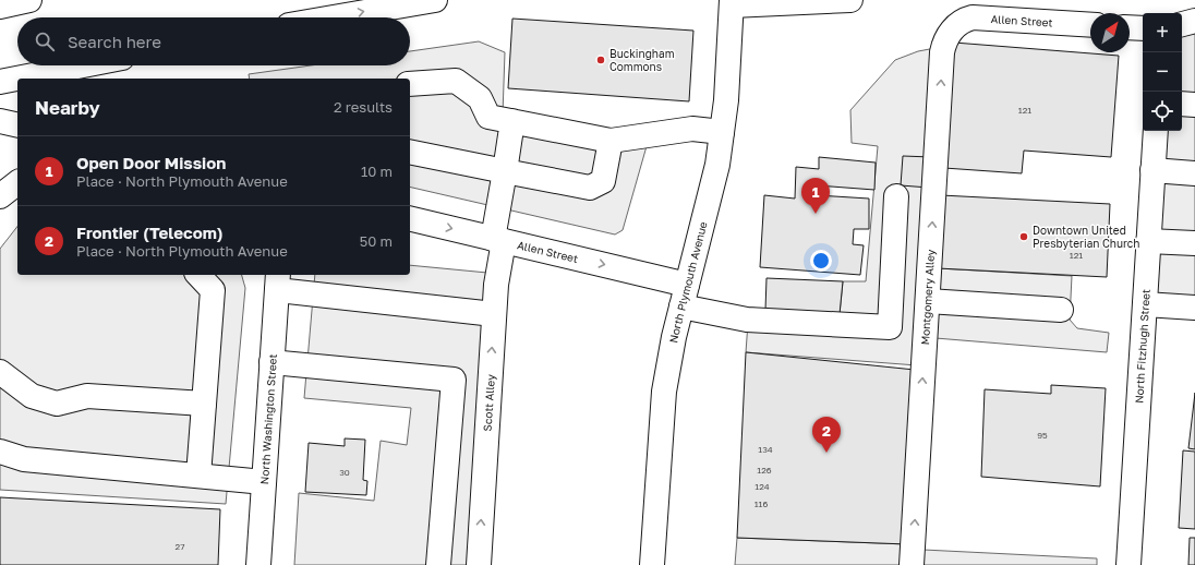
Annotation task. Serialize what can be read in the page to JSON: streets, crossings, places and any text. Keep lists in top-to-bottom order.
{
  "streets": {
    "main road": [
      "Allen Street",
      "North Plymouth Avenue",
      "Montgomery Alley",
      "North Fitzhugh Street",
      "Scott Alley",
      "North Washington Street"
    ]
  },
  "crossings": [
    ["Allen Street", "North Plymouth Avenue"],
    ["Allen Street", "Montgomery Alley"],
    ["Allen Street", "Scott Alley"]
  ],
  "one_way": ["Montgomery Alley", "Scott Alley"],
  "places": ["Buckingham Commons", "Downtown United Presbyterian Church"],
  "house_numbers": [
    "121",
    "121",
    "95",
    "134",
    "126",
    "30",
    "124",
    "116",
    "27"
  ],
  "north": "top right",
  "page": {
    "map_buttons": ["+", "−"],
    "search": "Search here",
    "heading": ["Nearby", "2 results"],
    "list": [
      {
        "mark": "1",
        "name": "Open Door Mission",
        "note": "Place · North Plymouth Avenue",
        "value": "10 m"
      },
      {
        "mark": "2",
        "name": "Frontier (Telecom)",
        "note": "Place · North Plymouth Avenue",
        "value": "50 m"
      }
    ],
    "pins": ["1", "2"]
  }
}
